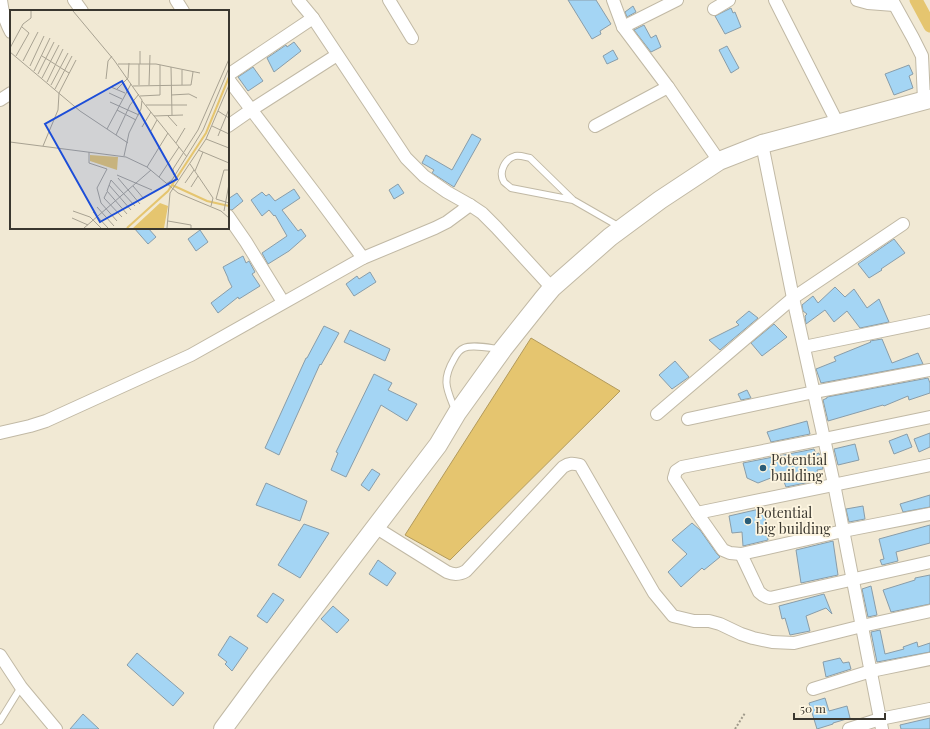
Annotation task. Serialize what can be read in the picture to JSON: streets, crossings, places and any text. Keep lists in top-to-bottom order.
{
  "places": ["Potential building", "Potential big building"],
  "scale_bar": "50 m"
}
